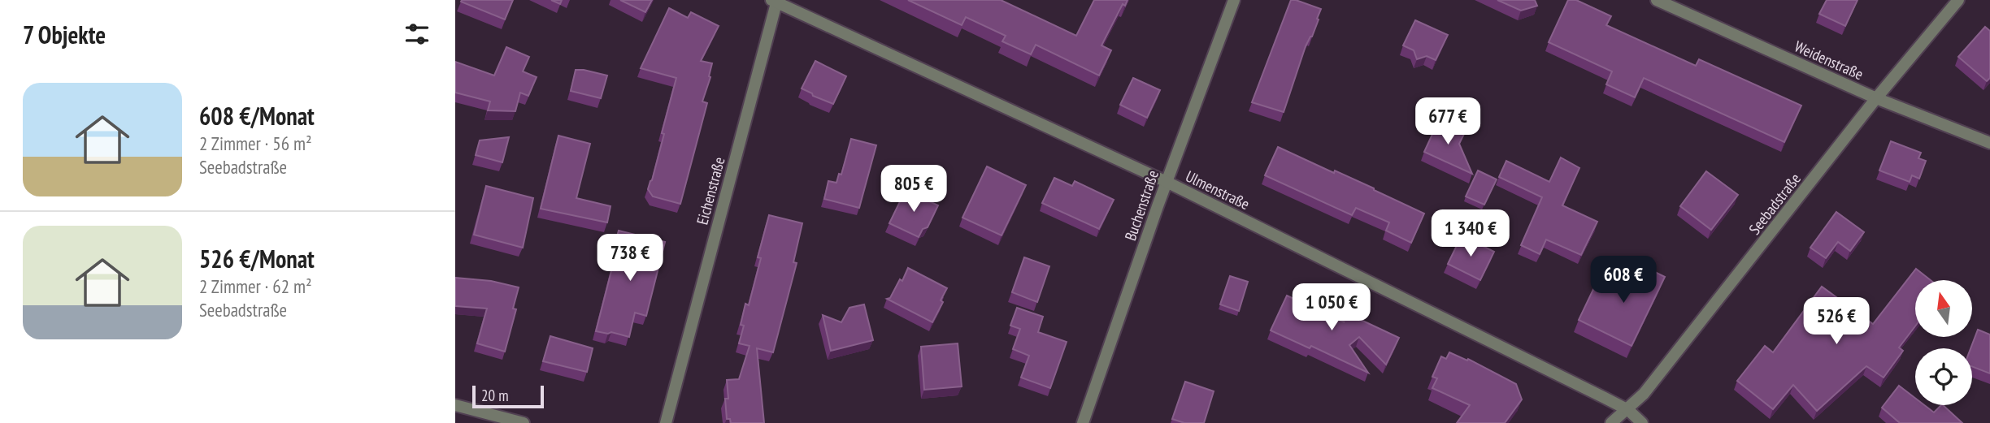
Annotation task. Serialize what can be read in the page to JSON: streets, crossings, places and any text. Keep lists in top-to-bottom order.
{
  "streets": {
    "street": [
      "Weidenstraße",
      "Ulmenstraße",
      "Eichenstraße",
      "Seebadstraße",
      "Buchenstraße"
    ]
  },
  "crossings": [
    ["Weidenstraße", "Seebadstraße"],
    ["Ulmenstraße", "Eichenstraße"],
    ["Ulmenstraße", "Seebadstraße"],
    ["Ulmenstraße", "Buchenstraße"]
  ],
  "scale_bar": "20 m",
  "north": "top",
  "page": {
    "heading": "7 Objekte",
    "list": [
      {
        "name": "608 €/Monat",
        "note": "2 Zimmer · 56 m² · Seebadstraße"
      },
      {
        "name": "526 €/Monat",
        "note": "2 Zimmer · 62 m² · Seebadstraße"
      }
    ],
    "price": [
      "677 €",
      "805 €",
      "1 340 €",
      "738 €",
      "608 €",
      "1 050 €",
      "526 €"
    ],
    "scale": "20 m"
  }
}
